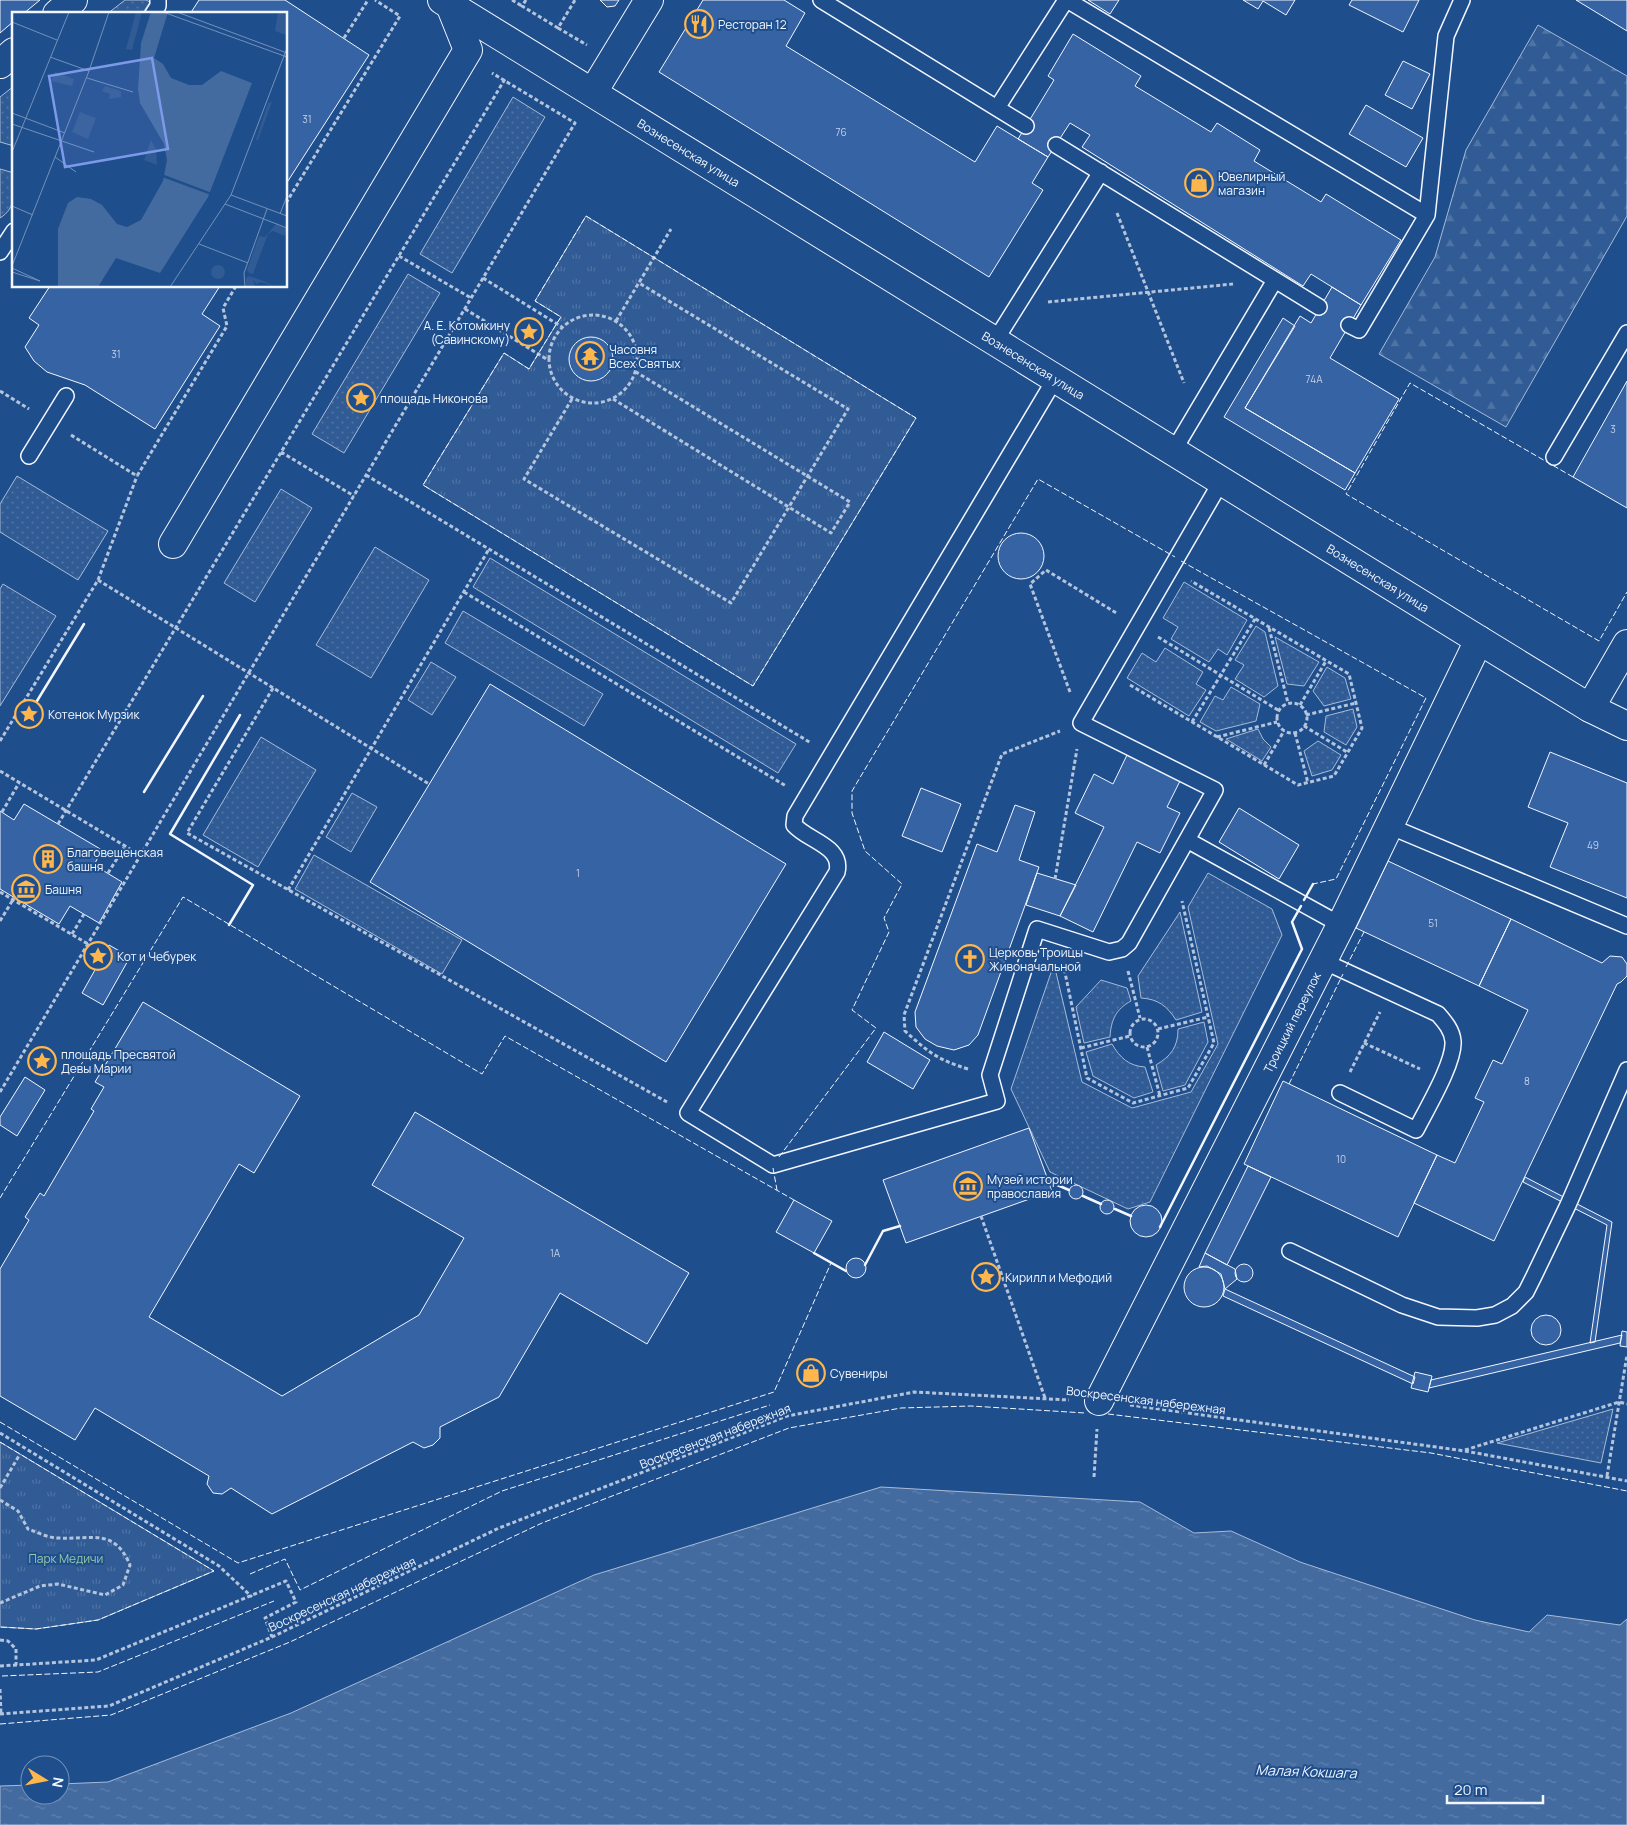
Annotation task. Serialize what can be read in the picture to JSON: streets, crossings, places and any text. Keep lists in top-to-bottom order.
{
  "streets": {
    "street": ["Вознесенская улица", "Троицкий переулок"],
    "path": ["Воскресенская набережная"]
  },
  "crossings": [
    ["Вознесенская улица", "Троицкий переулок"],
    ["Троицкий переулок", "Воскресенская набережная"]
  ],
  "water": ["Малая Кокшага"],
  "parks": ["Парк Медичи"],
  "places": {
    "restaurant": ["Ресторан 12"],
    "shop": ["Ювелирный магазин", "Сувениры"],
    "place": [
      "А. Е. Котомкину (Савинскому)",
      "площадь Никонова",
      "Котенок Мурзик",
      "Кот и Чебурек",
      "площадь Пресвятой Девы Марии",
      "Кирилл и Мефодий"
    ],
    "temple": ["Часовня Всех Святых"],
    "building": ["Благовещенская башня"],
    "museum": ["Башня", "Музей истории православия"],
    "church": ["Церковь Троицы Живоначальной"]
  },
  "house_numbers": [
    "31",
    "76",
    "31",
    "74А",
    "3",
    "49",
    "1",
    "51",
    "8",
    "10",
    "1А"
  ],
  "scale_bar": "20 m",
  "north": "right"
}
